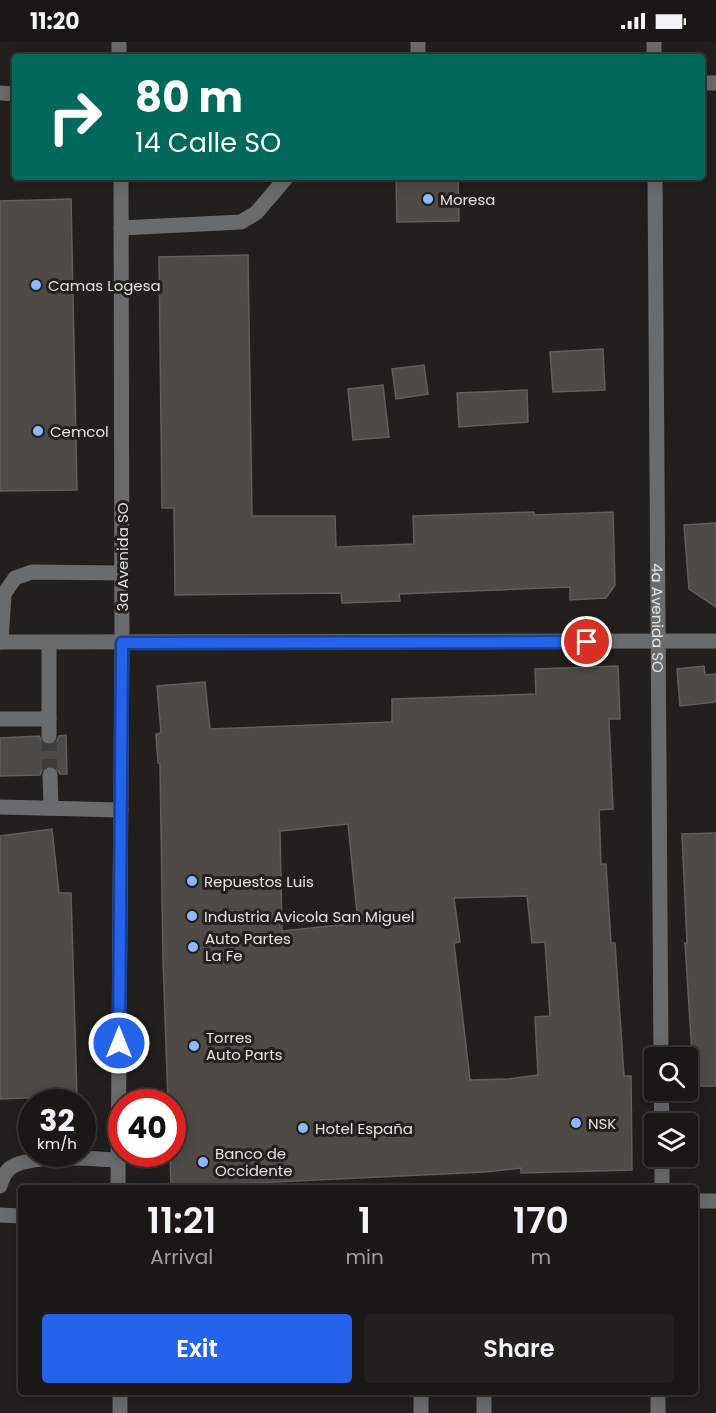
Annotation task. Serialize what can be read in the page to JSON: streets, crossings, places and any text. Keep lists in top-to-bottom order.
{
  "streets": {
    "street": ["3a Avenida SO", "4a Avenida SO"]
  },
  "places": [
    "Moresa",
    "Camas Logesa",
    "Cemcol",
    "Repuestos Luis",
    "Industria Avicola San Miguel",
    "Auto Partes La Fe",
    "Torres Auto Parts",
    "NSK",
    "Hotel España",
    "Banco de Occidente"
  ],
  "page": {
    "status": "11:20",
    "turn": ["80 m", "14 Calle SO"],
    "speed": "32 km/h",
    "limit": "40",
    "eta": [
      "11:21",
      "Arrival",
      "1",
      "min",
      "170",
      "m"
    ],
    "buttons": ["Exit", "Share"]
  }
}
